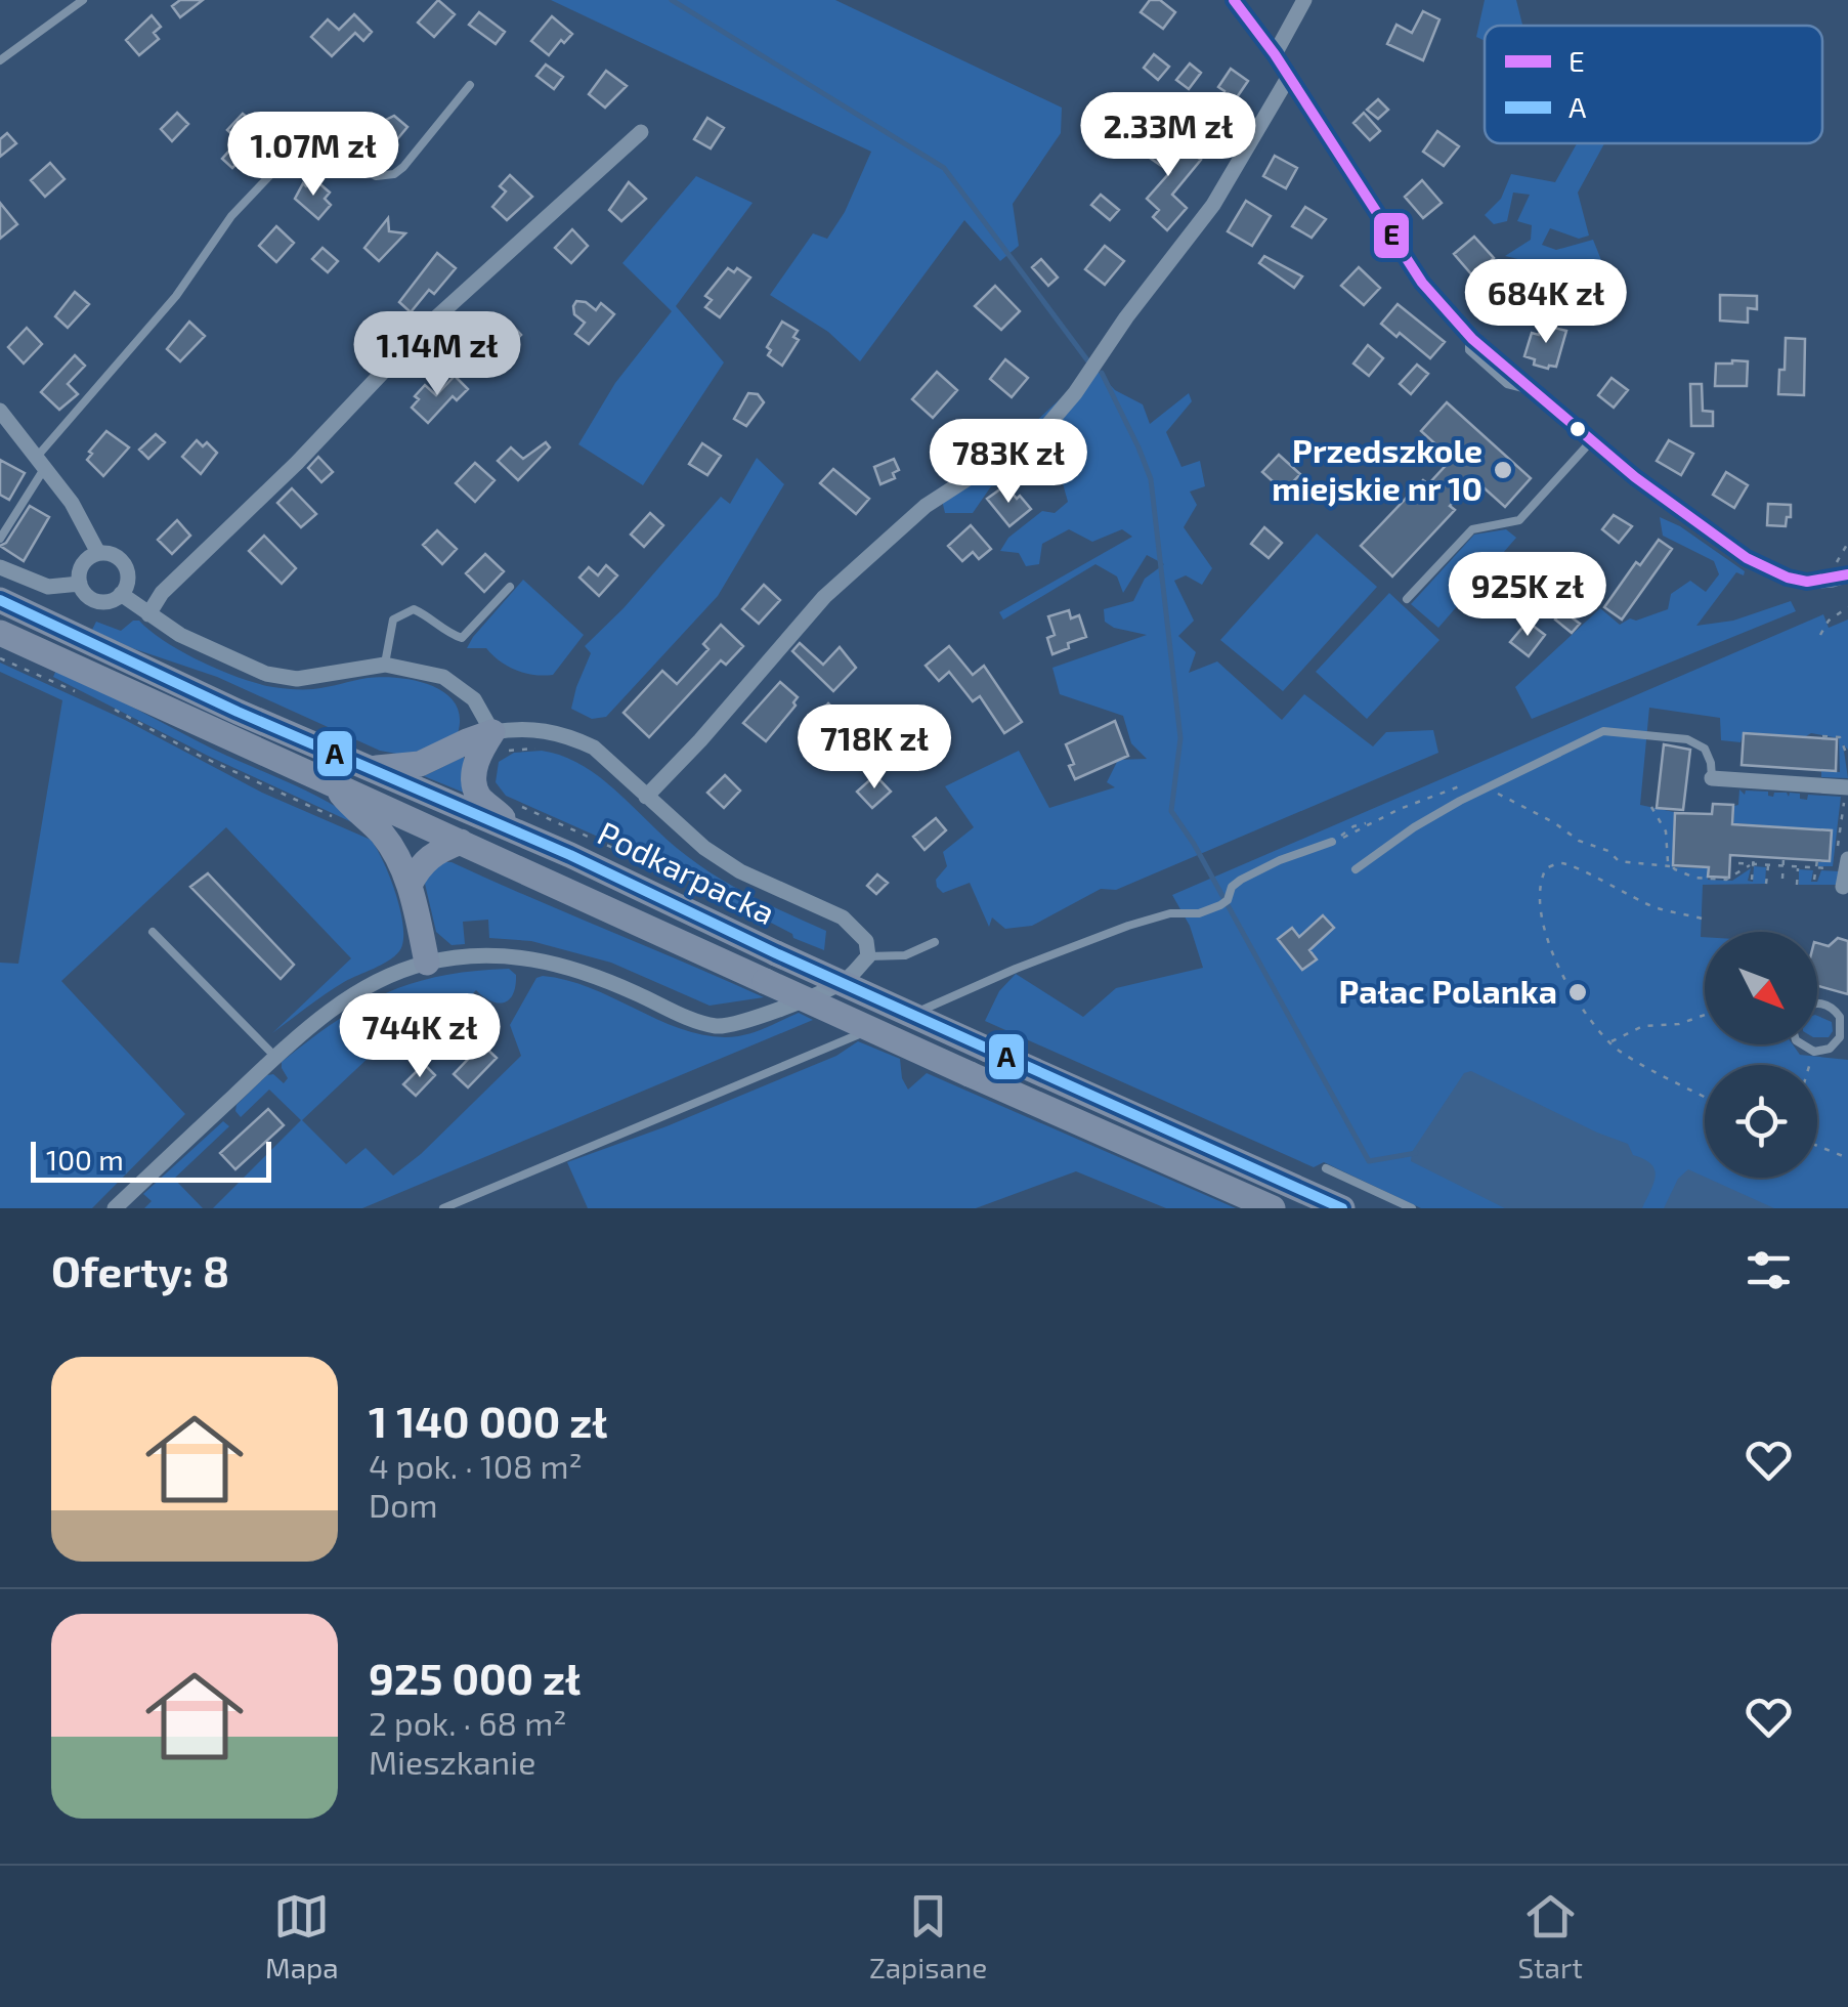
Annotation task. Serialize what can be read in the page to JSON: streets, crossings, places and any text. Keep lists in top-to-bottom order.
{
  "streets": {
    "main road": ["Podkarpacka"]
  },
  "places": ["Przedszkole miejskie nr 10", "Pałac Polanka"],
  "lines": ["transit line E", "transit line A"],
  "legend": ["E", "A"],
  "scale_bar": "100 m",
  "north": "bottom right",
  "page": {
    "price": [
      "2.33M zł",
      "1.07M zł",
      "684K zł",
      "1.14M zł",
      "783K zł",
      "925K zł",
      "718K zł",
      "744K zł"
    ],
    "scale": "100 m",
    "heading": "Oferty: 8",
    "list": [
      {
        "name": "1 140 000 zł",
        "note": "4 pok. · 108 m² · Dom"
      },
      {
        "name": "925 000 zł",
        "note": "2 pok. · 68 m² · Mieszkanie"
      }
    ],
    "tabs": ["Mapa", "Zapisane", "Start"]
  }
}
